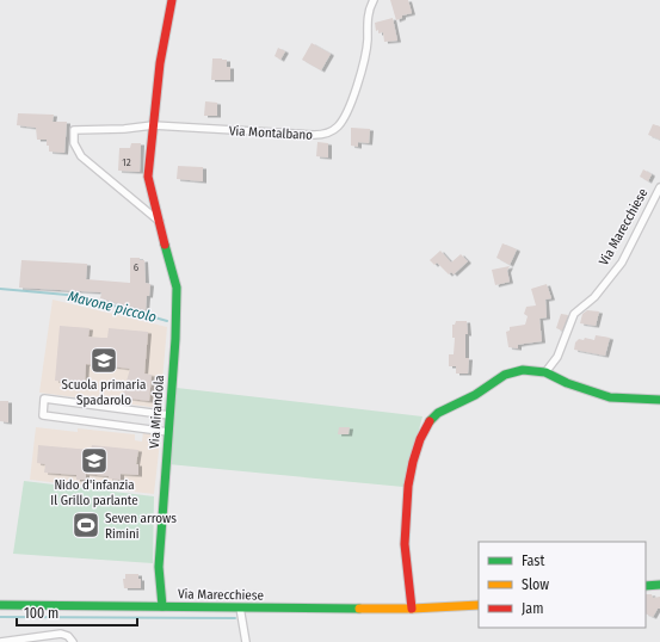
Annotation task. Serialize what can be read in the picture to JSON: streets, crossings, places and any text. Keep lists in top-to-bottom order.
{
  "streets": {
    "street": ["Via Montalbano", "Via Marecchiese", "Via Mirandola"]
  },
  "crossings": [
    ["Via Montalbano", "Via Mirandola"],
    ["Via Marecchiese", "Via Mirandola"]
  ],
  "water": ["Mavone piccolo"],
  "places": {
    "school or university": ["Scuola primaria Spadarolo", "Nido d'infanzia Il Grillo parlante"],
    "sports": ["Seven arrows Rimini"]
  },
  "house_numbers": ["12", "6"],
  "legend": ["Fast", "Slow", "Jam"],
  "scale_bar": "100 m"
}
